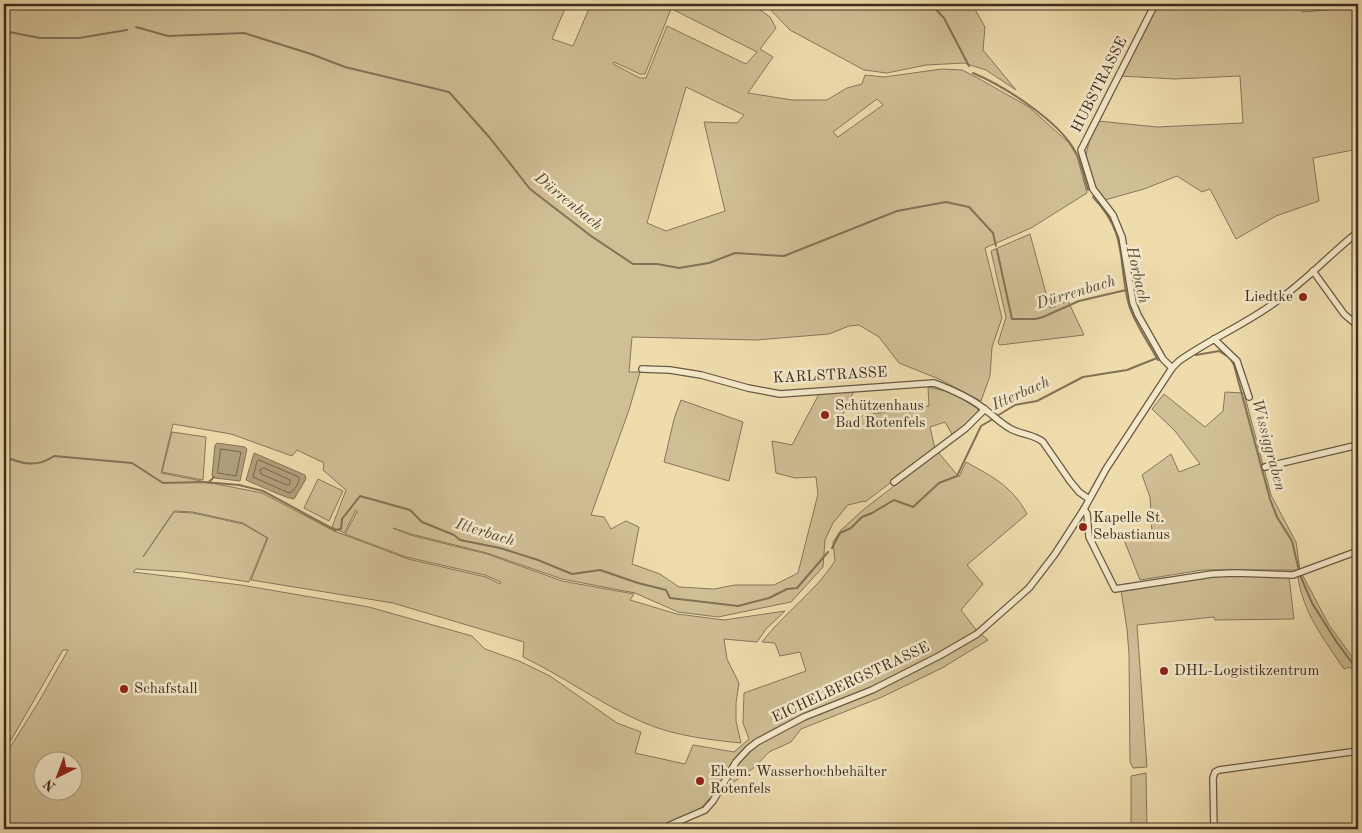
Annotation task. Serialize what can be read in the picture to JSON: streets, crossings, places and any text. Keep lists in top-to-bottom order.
{
  "streets": {
    "street": ["HUBSTRASSE", "KARLSTRASSE", "EICHELBERGSTRASSE"]
  },
  "crossings": [
    ["HUBSTRASSE", "EICHELBERGSTRASSE"],
    ["KARLSTRASSE", "EICHELBERGSTRASSE"]
  ],
  "water": [
    "Dürrenbach",
    "Horbach",
    "Itterbach",
    "Wissiggraben"
  ],
  "places": [
    "Liedtke",
    "Schützenhaus Bad Rotenfels",
    "Kapelle St. Sebastianus",
    "DHL-Logistikzentrum",
    "Schafstall",
    "Ehem. Wasserhochbehälter Rotenfels"
  ],
  "north": "bottom left"
}
